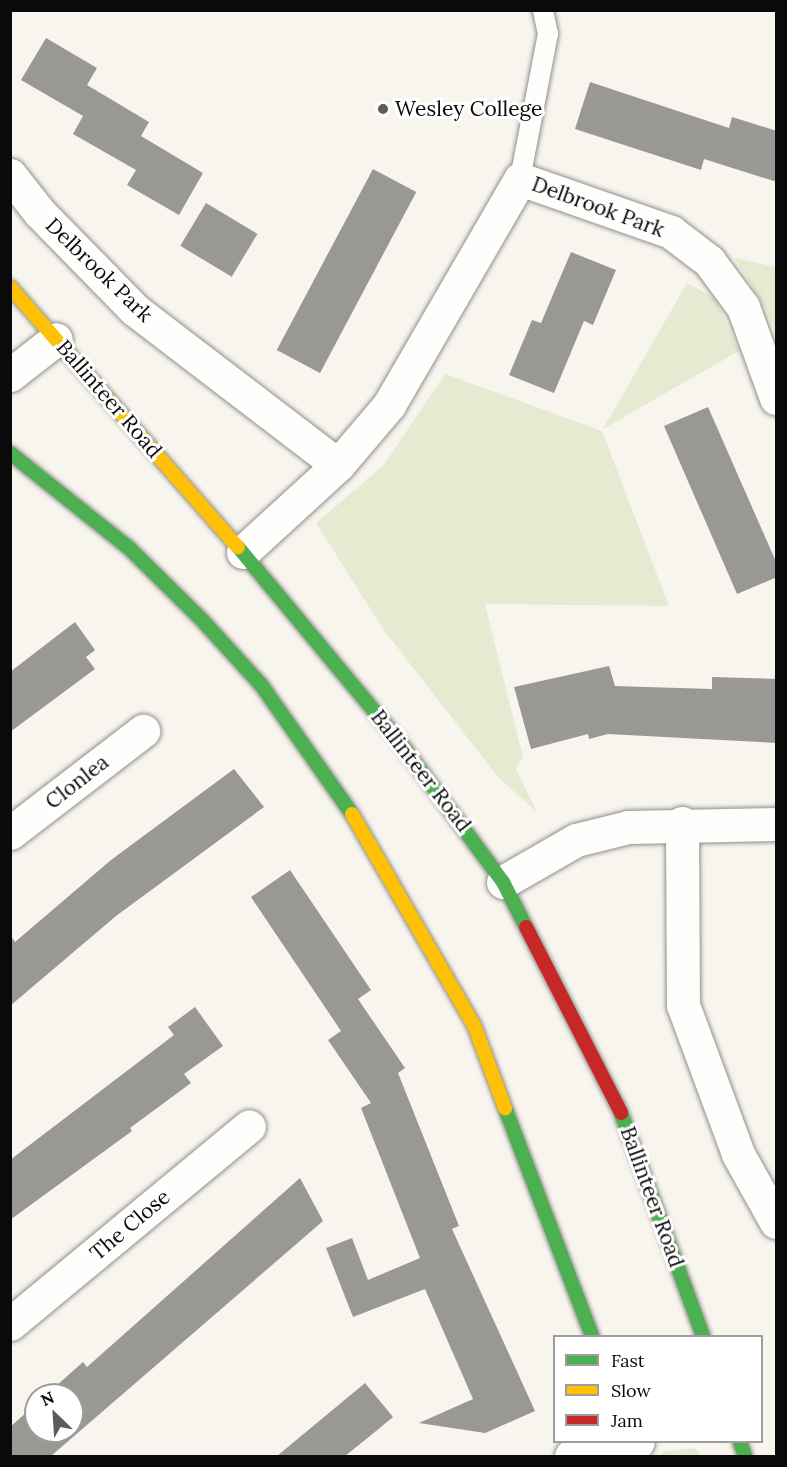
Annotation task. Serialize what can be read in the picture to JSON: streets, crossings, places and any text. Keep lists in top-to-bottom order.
{
  "streets": {
    "main road": ["Ballinteer Road"],
    "street": ["Delbrook Park", "Clonlea", "The Close"]
  },
  "crossings": [
    ["Delbrook Park", "Ballinteer Road"]
  ],
  "places": ["Wesley College"],
  "legend": ["Fast", "Slow", "Jam"],
  "north": "top left"
}
